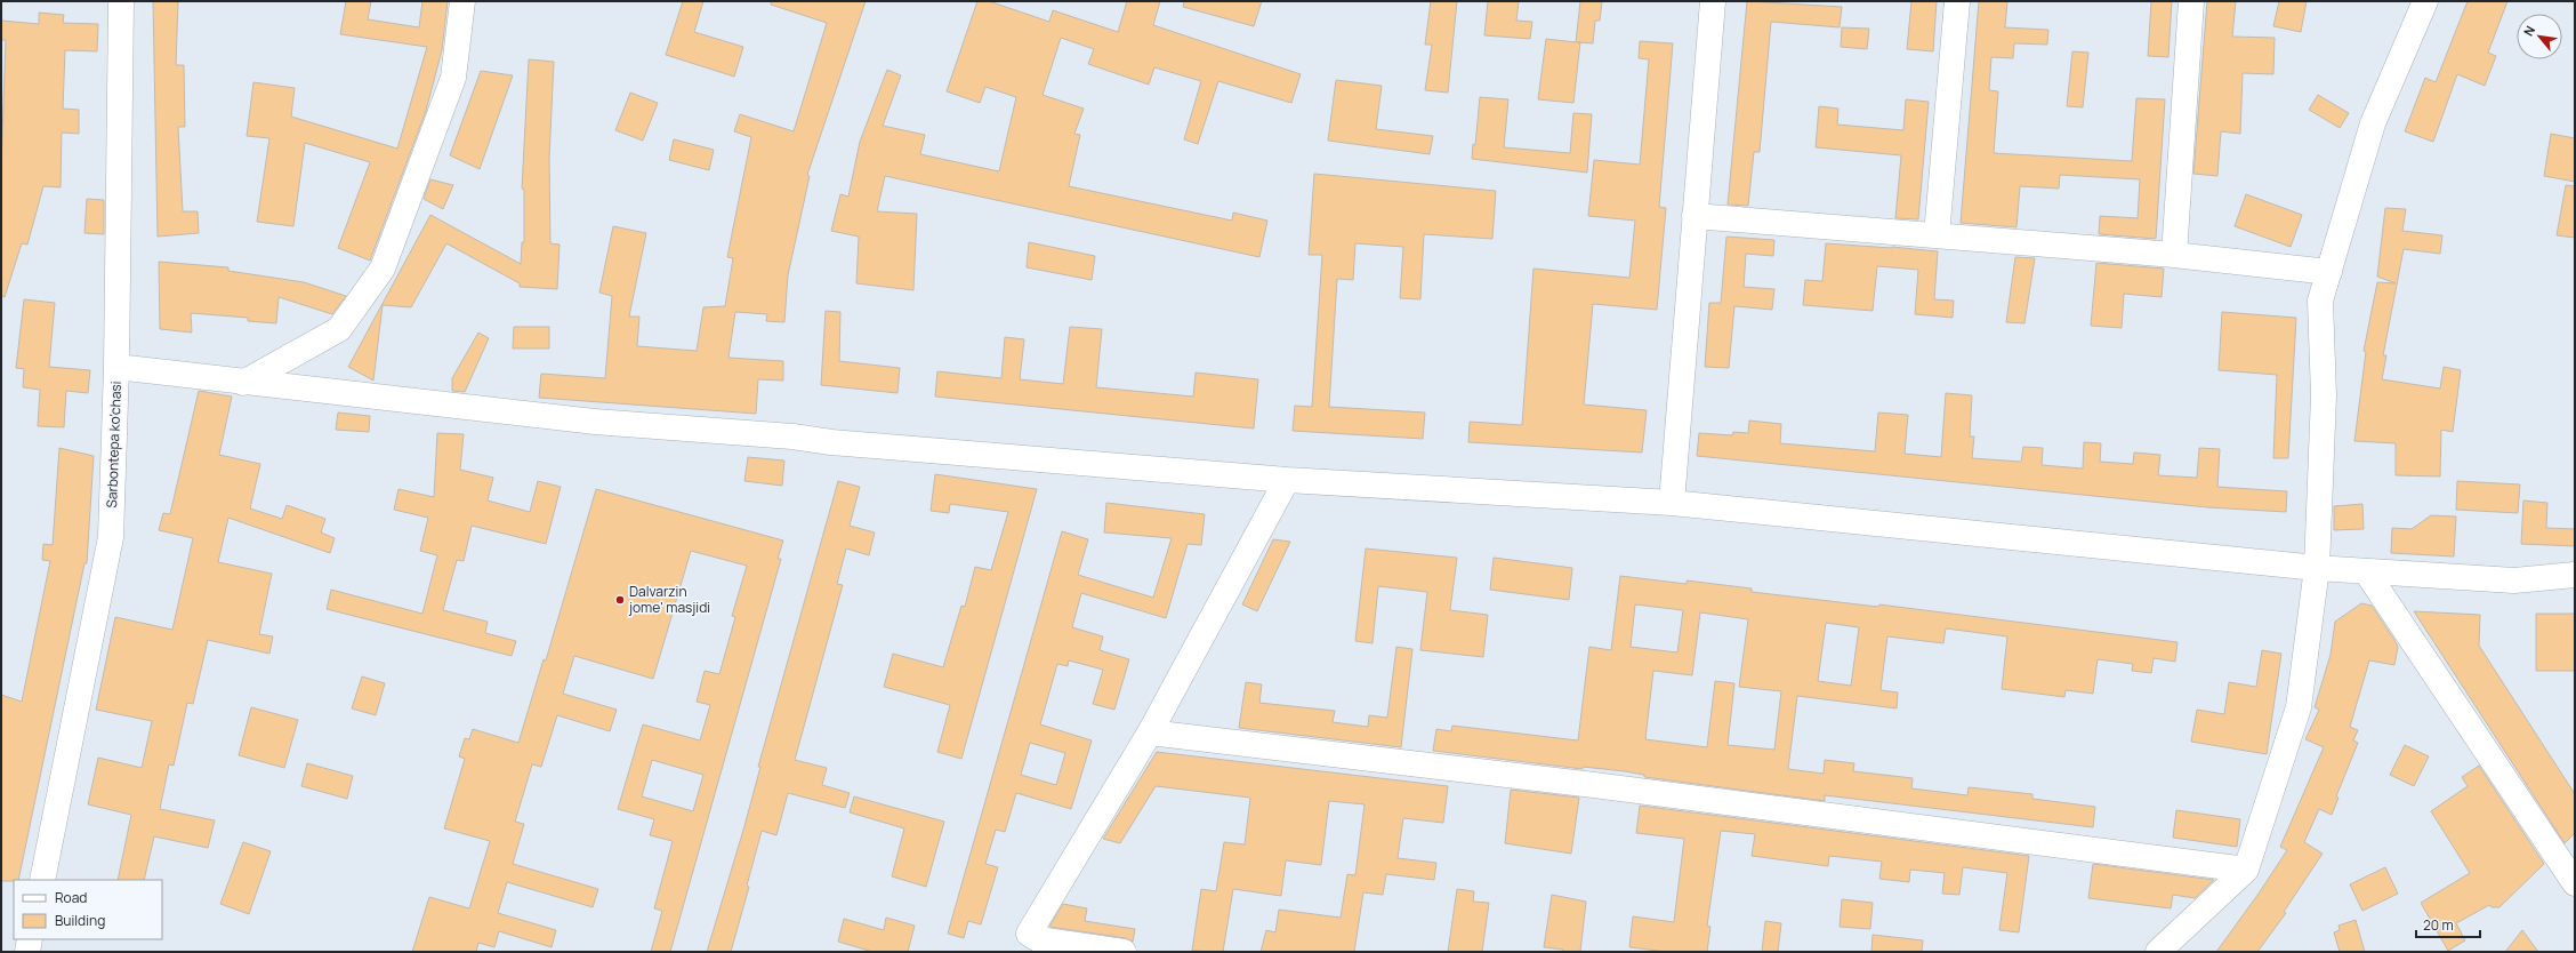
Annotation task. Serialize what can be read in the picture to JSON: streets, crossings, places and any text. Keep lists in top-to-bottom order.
{
  "streets": {
    "street": ["Sarbontepa ko'chasi"]
  },
  "places": ["Dalvarzin jome' masjidi"],
  "legend": ["Road", "Building"],
  "scale_bar": "20 m",
  "north": "top left"
}
